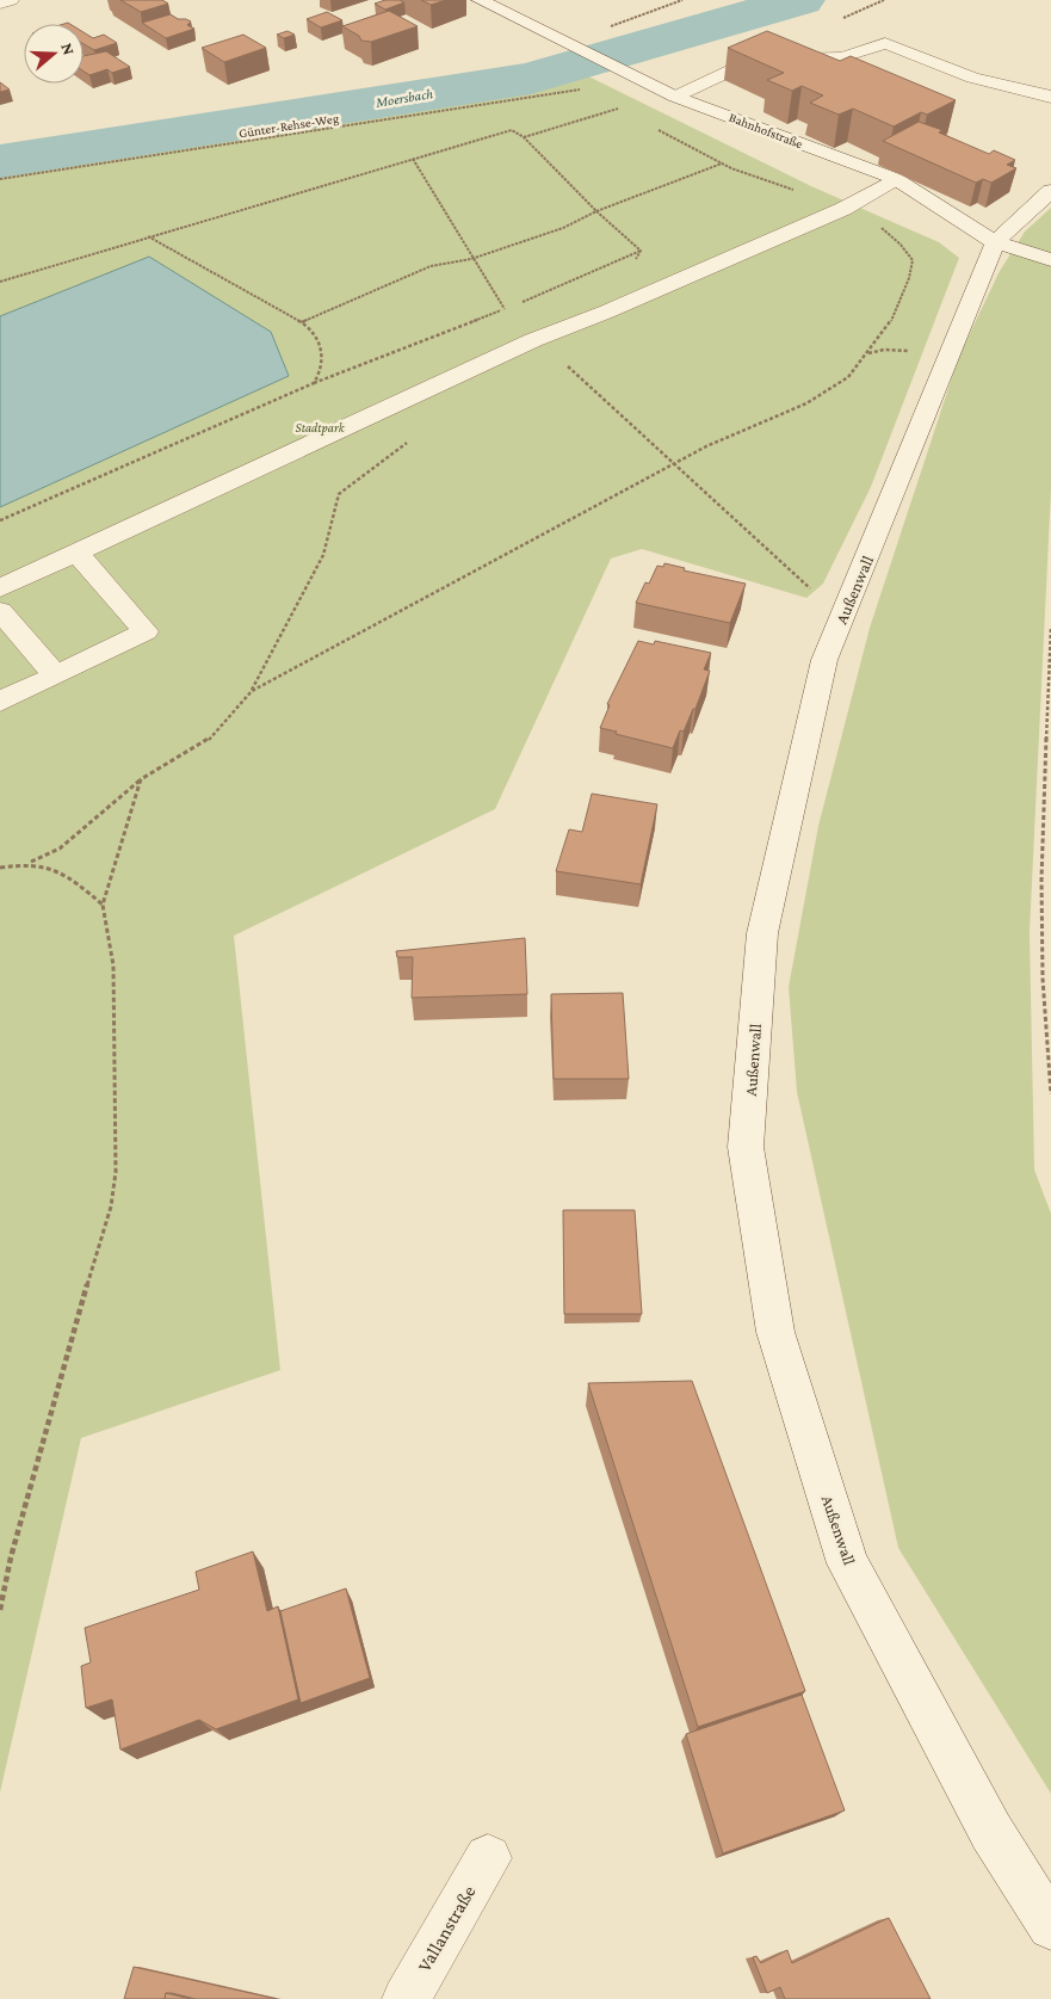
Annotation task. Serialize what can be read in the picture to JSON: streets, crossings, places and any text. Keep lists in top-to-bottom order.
{
  "streets": {
    "street": ["Bahnhofstraße", "Außenwall", "Vallanstraße"],
    "path": ["Günter-Rehse-Weg"]
  },
  "crossings": [
    ["Bahnhofstraße", "Außenwall"]
  ],
  "water": ["Moersbach"],
  "parks": ["Stadtpark"],
  "north": "right"
}
